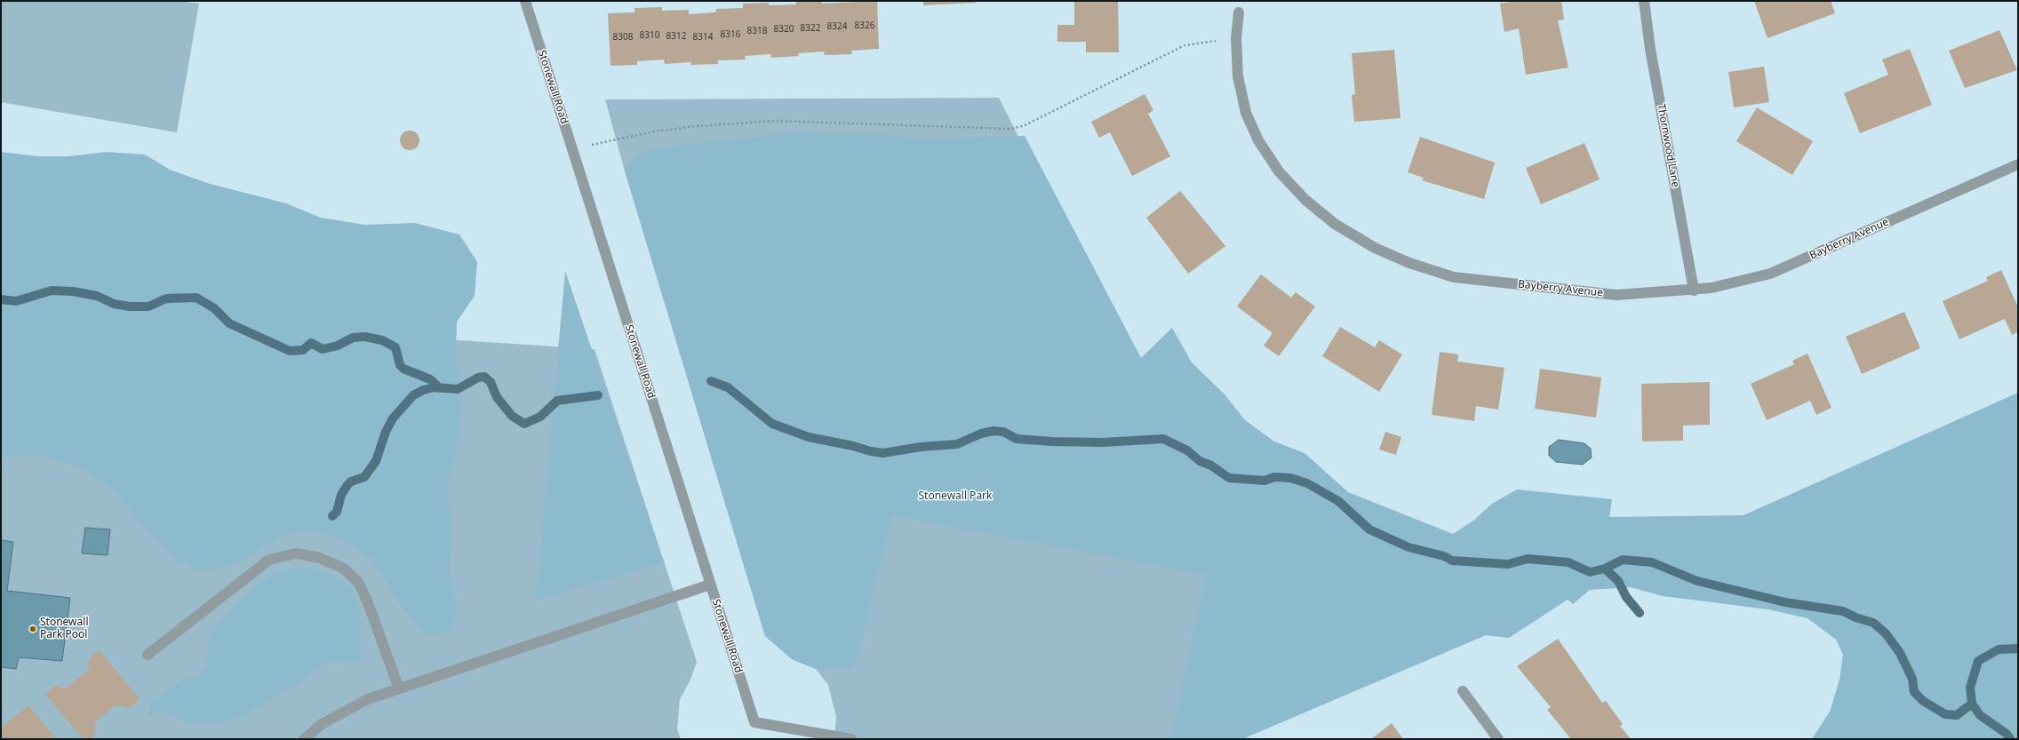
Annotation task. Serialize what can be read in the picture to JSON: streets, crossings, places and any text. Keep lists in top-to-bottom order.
{
  "streets": {
    "street": ["Stonewall Road", "Thornwood Lane", "Bayberry Avenue"]
  },
  "crossings": [
    ["Thornwood Lane", "Bayberry Avenue"]
  ],
  "parks": ["Stonewall Park"],
  "places": ["Stonewall Park Pool"],
  "house_numbers": [
    "8326",
    "8324",
    "8322",
    "8320",
    "8318",
    "8316",
    "8310",
    "8312",
    "8308",
    "8314"
  ]
}
